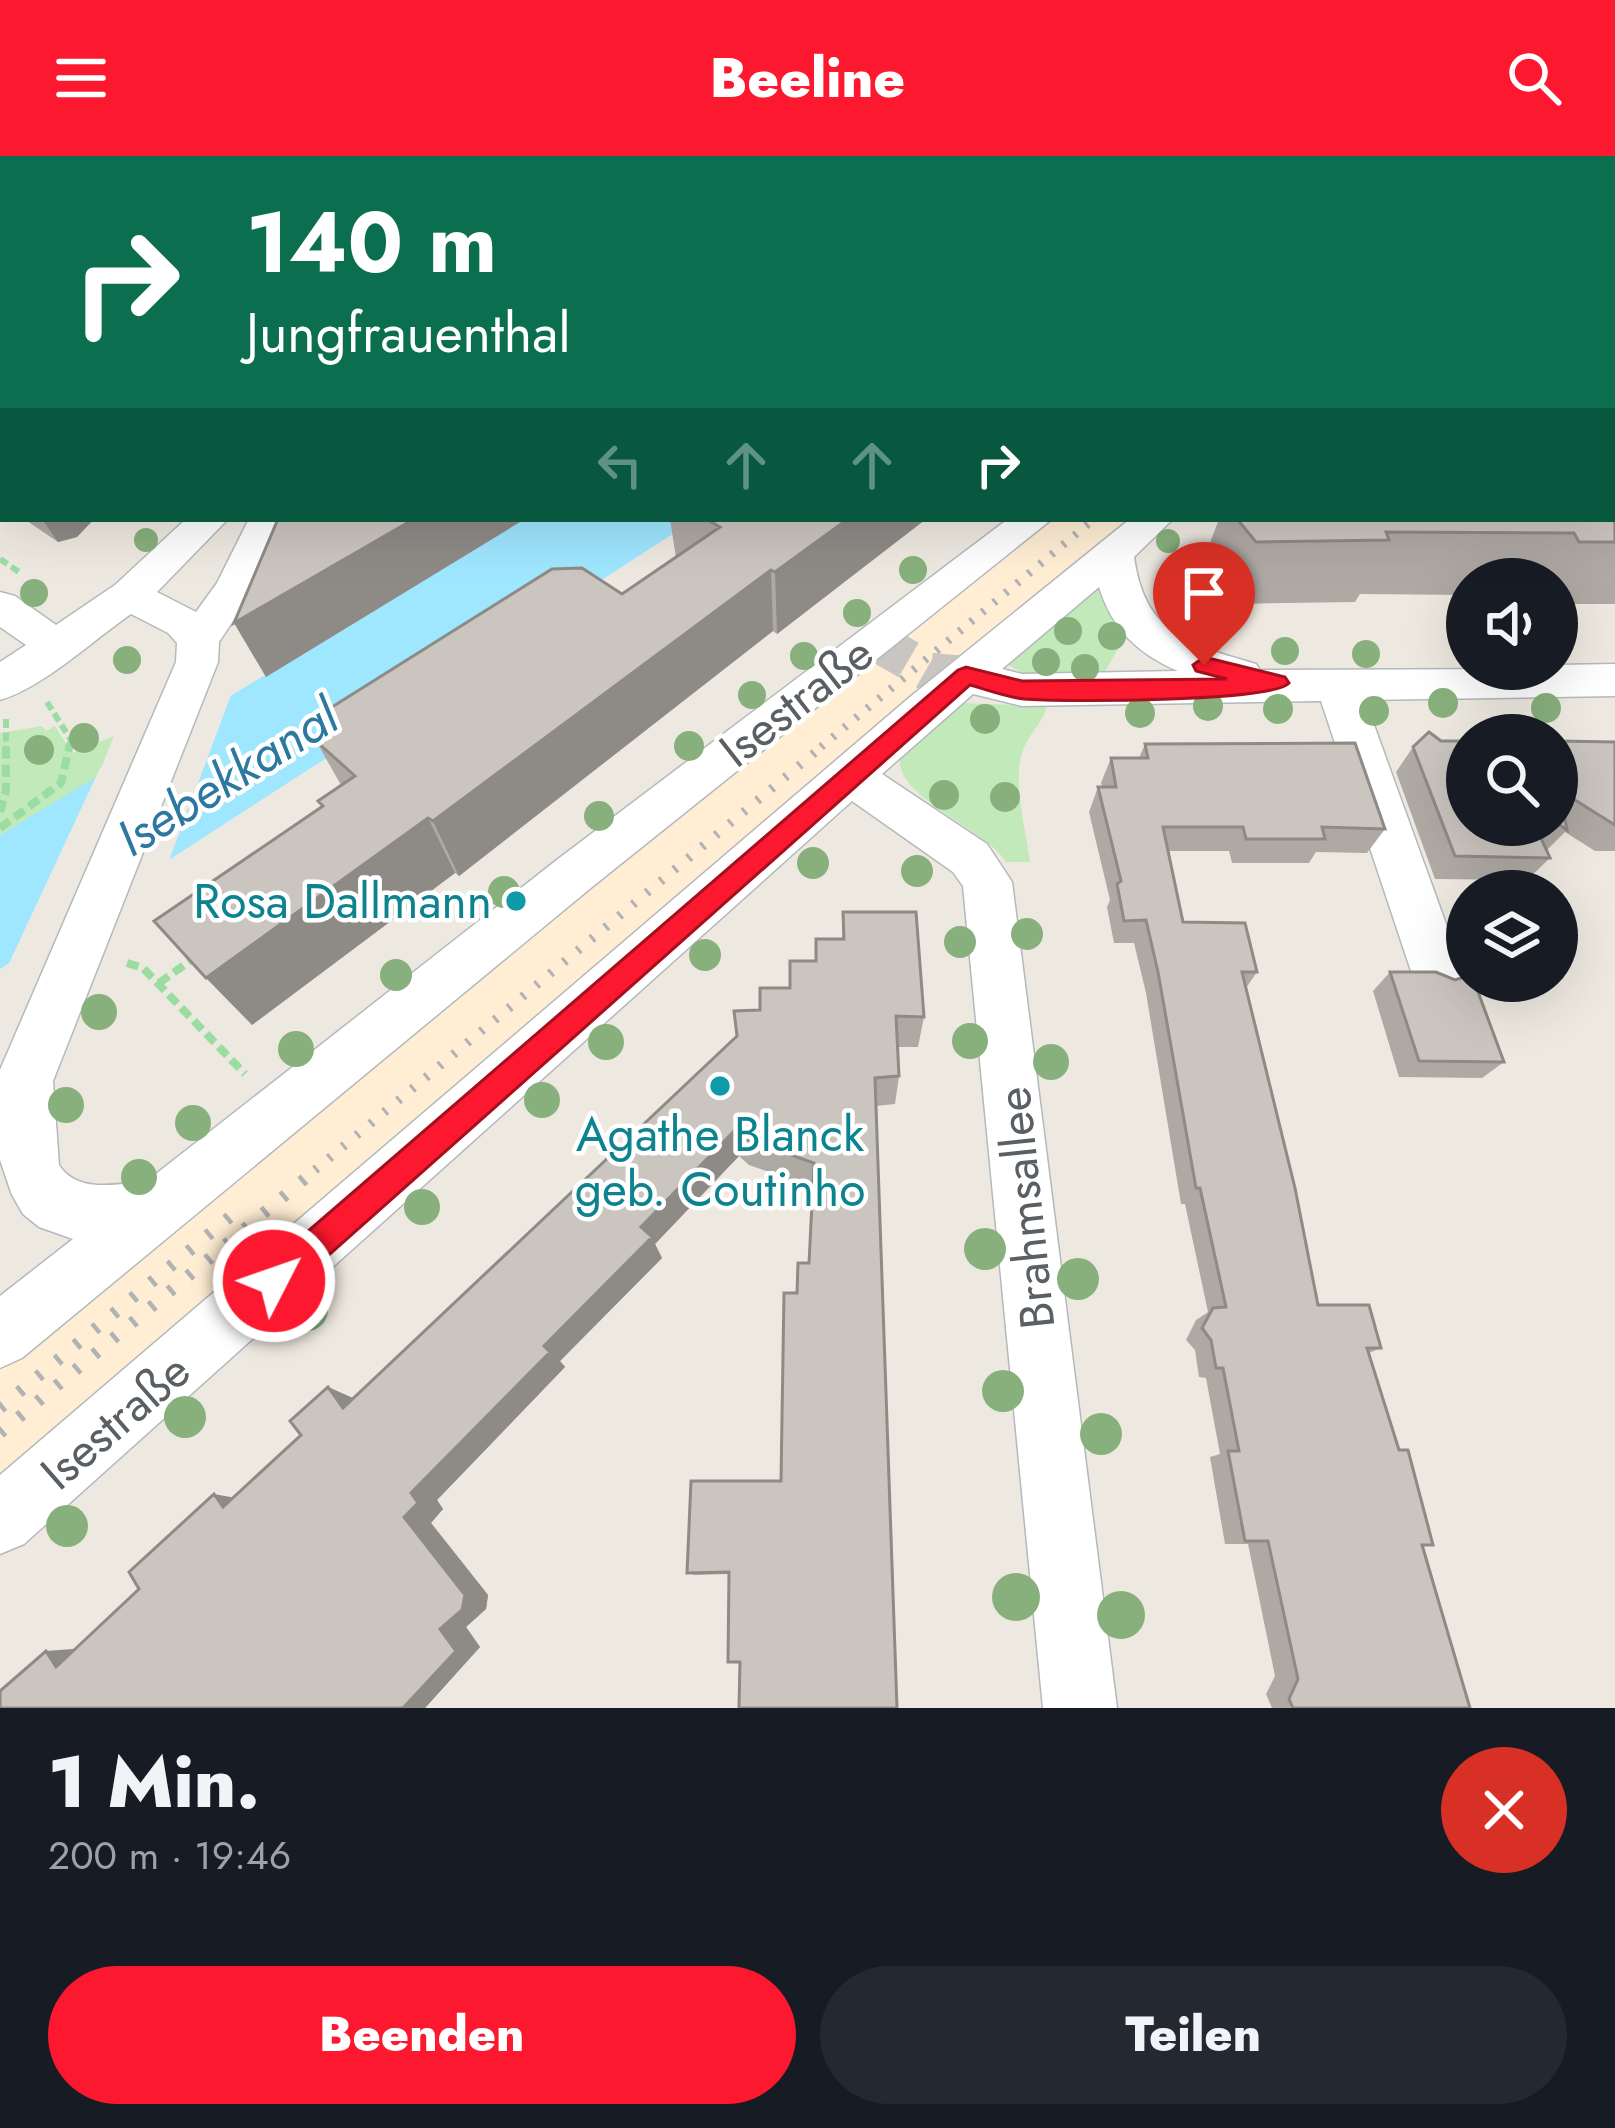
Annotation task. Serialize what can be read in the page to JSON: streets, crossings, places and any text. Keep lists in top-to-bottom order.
{
  "streets": {
    "street": ["Isestraße", "Brahmsallee"]
  },
  "crossings": [
    ["Isestraße", "Brahmsallee"]
  ],
  "water": ["Isebekkanal"],
  "places": ["Rosa Dallmann", "Agathe Blanck geb. Coutinho"],
  "page": {
    "header": "Beeline",
    "turn": ["140 m", "Jungfrauenthal"],
    "heading": ["1 Min.", "200 m · 19:46"],
    "buttons": ["Beenden", "Teilen"]
  }
}
